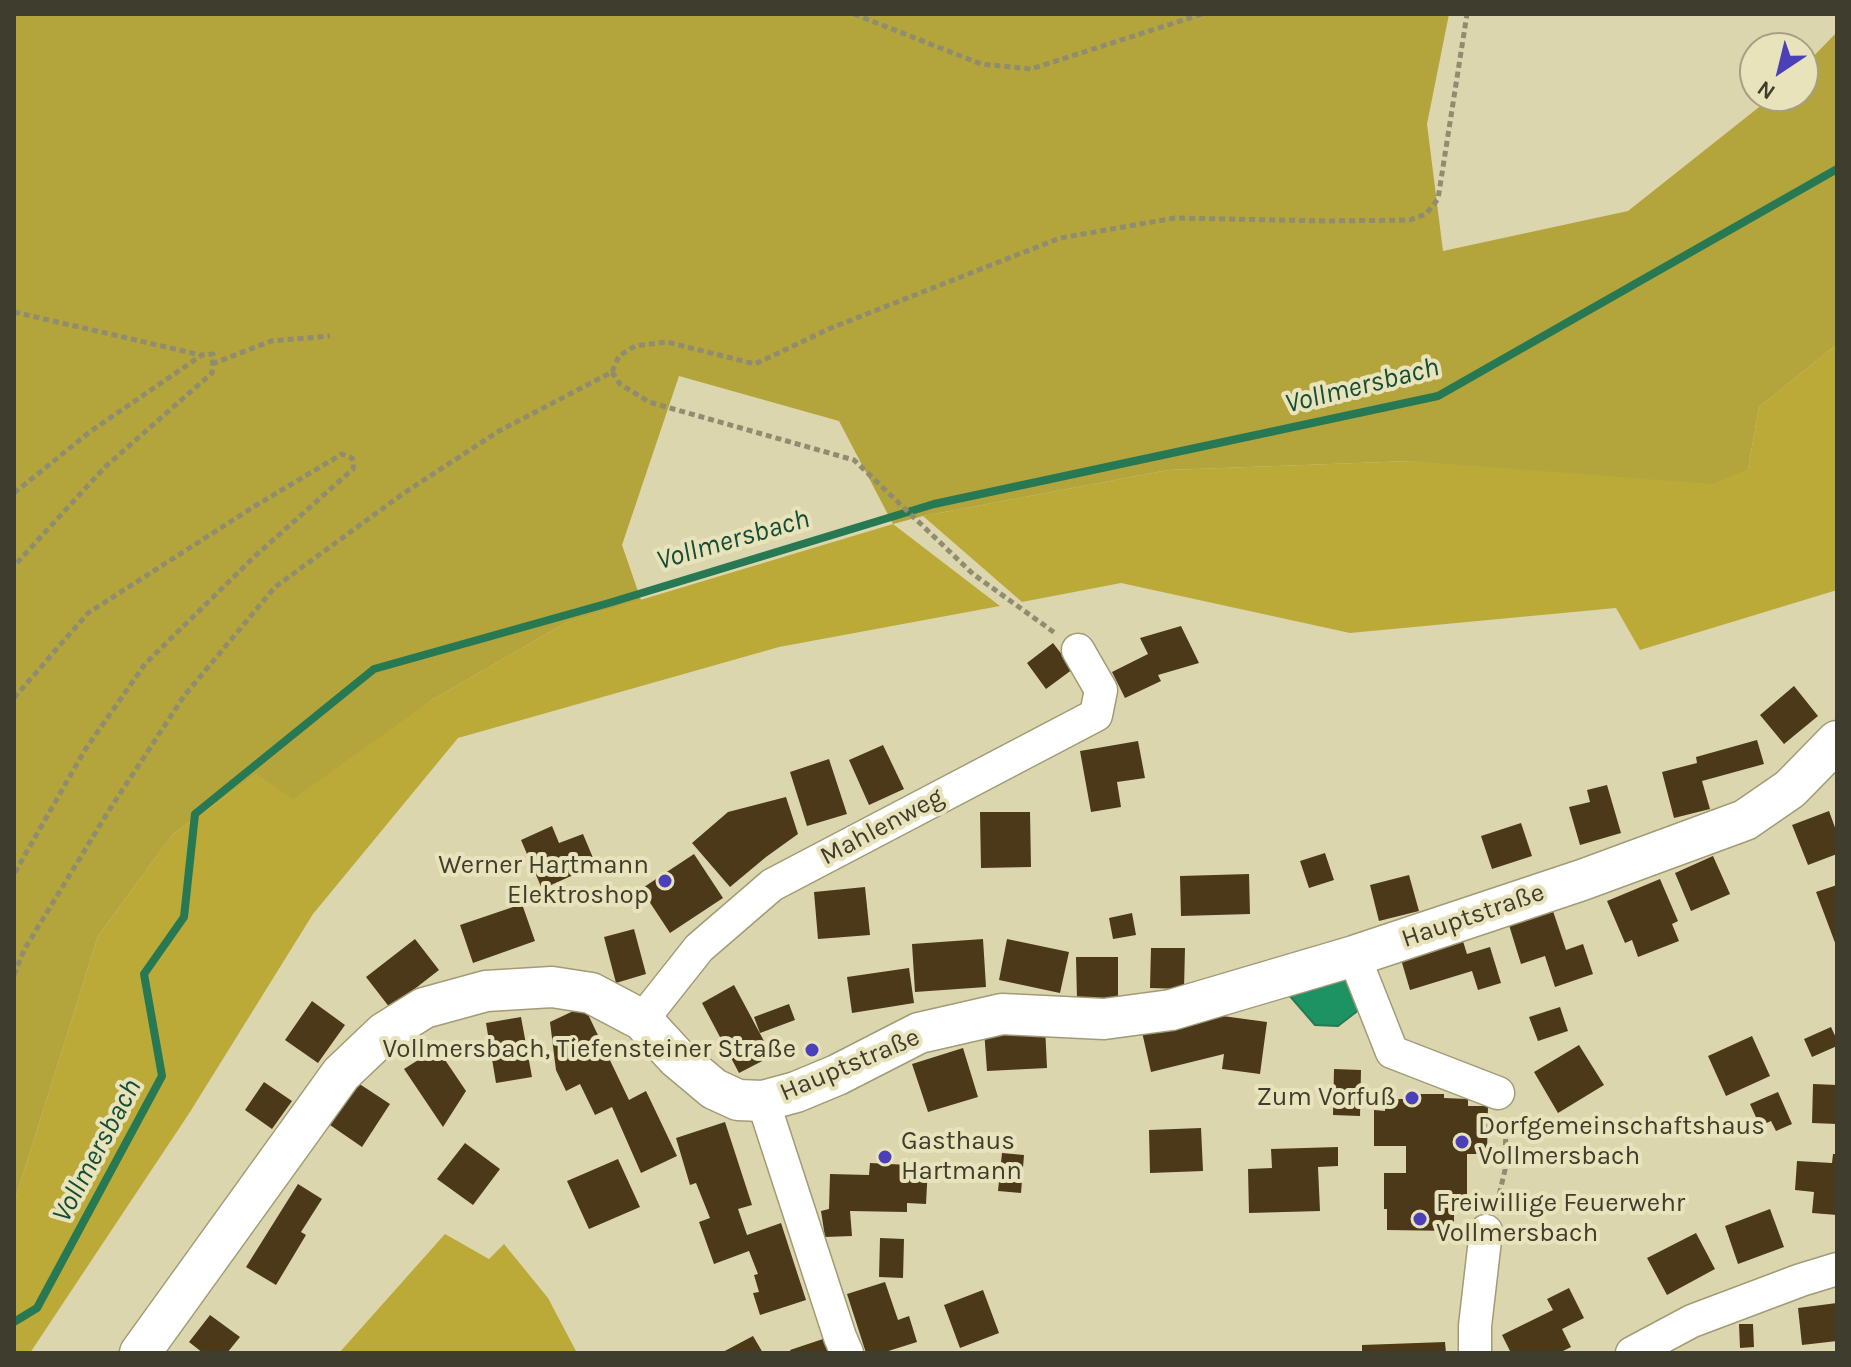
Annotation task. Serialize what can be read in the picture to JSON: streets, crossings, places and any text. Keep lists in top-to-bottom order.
{
  "streets": {
    "main road": ["Hauptstraße"],
    "street": ["Mahlenweg"]
  },
  "crossings": [
    ["Mahlenweg", "Hauptstraße"]
  ],
  "water": ["Vollmersbach"],
  "places": [
    "Werner Hartmann Elektroshop",
    "Vollmersbach, Tiefensteiner Straße",
    "Zum Vorfuß",
    "Dorfgemeinschaftshaus Vollmersbach",
    "Gasthaus Hartmann",
    "Freiwillige Feuerwehr Vollmersbach"
  ],
  "north": "bottom left"
}
